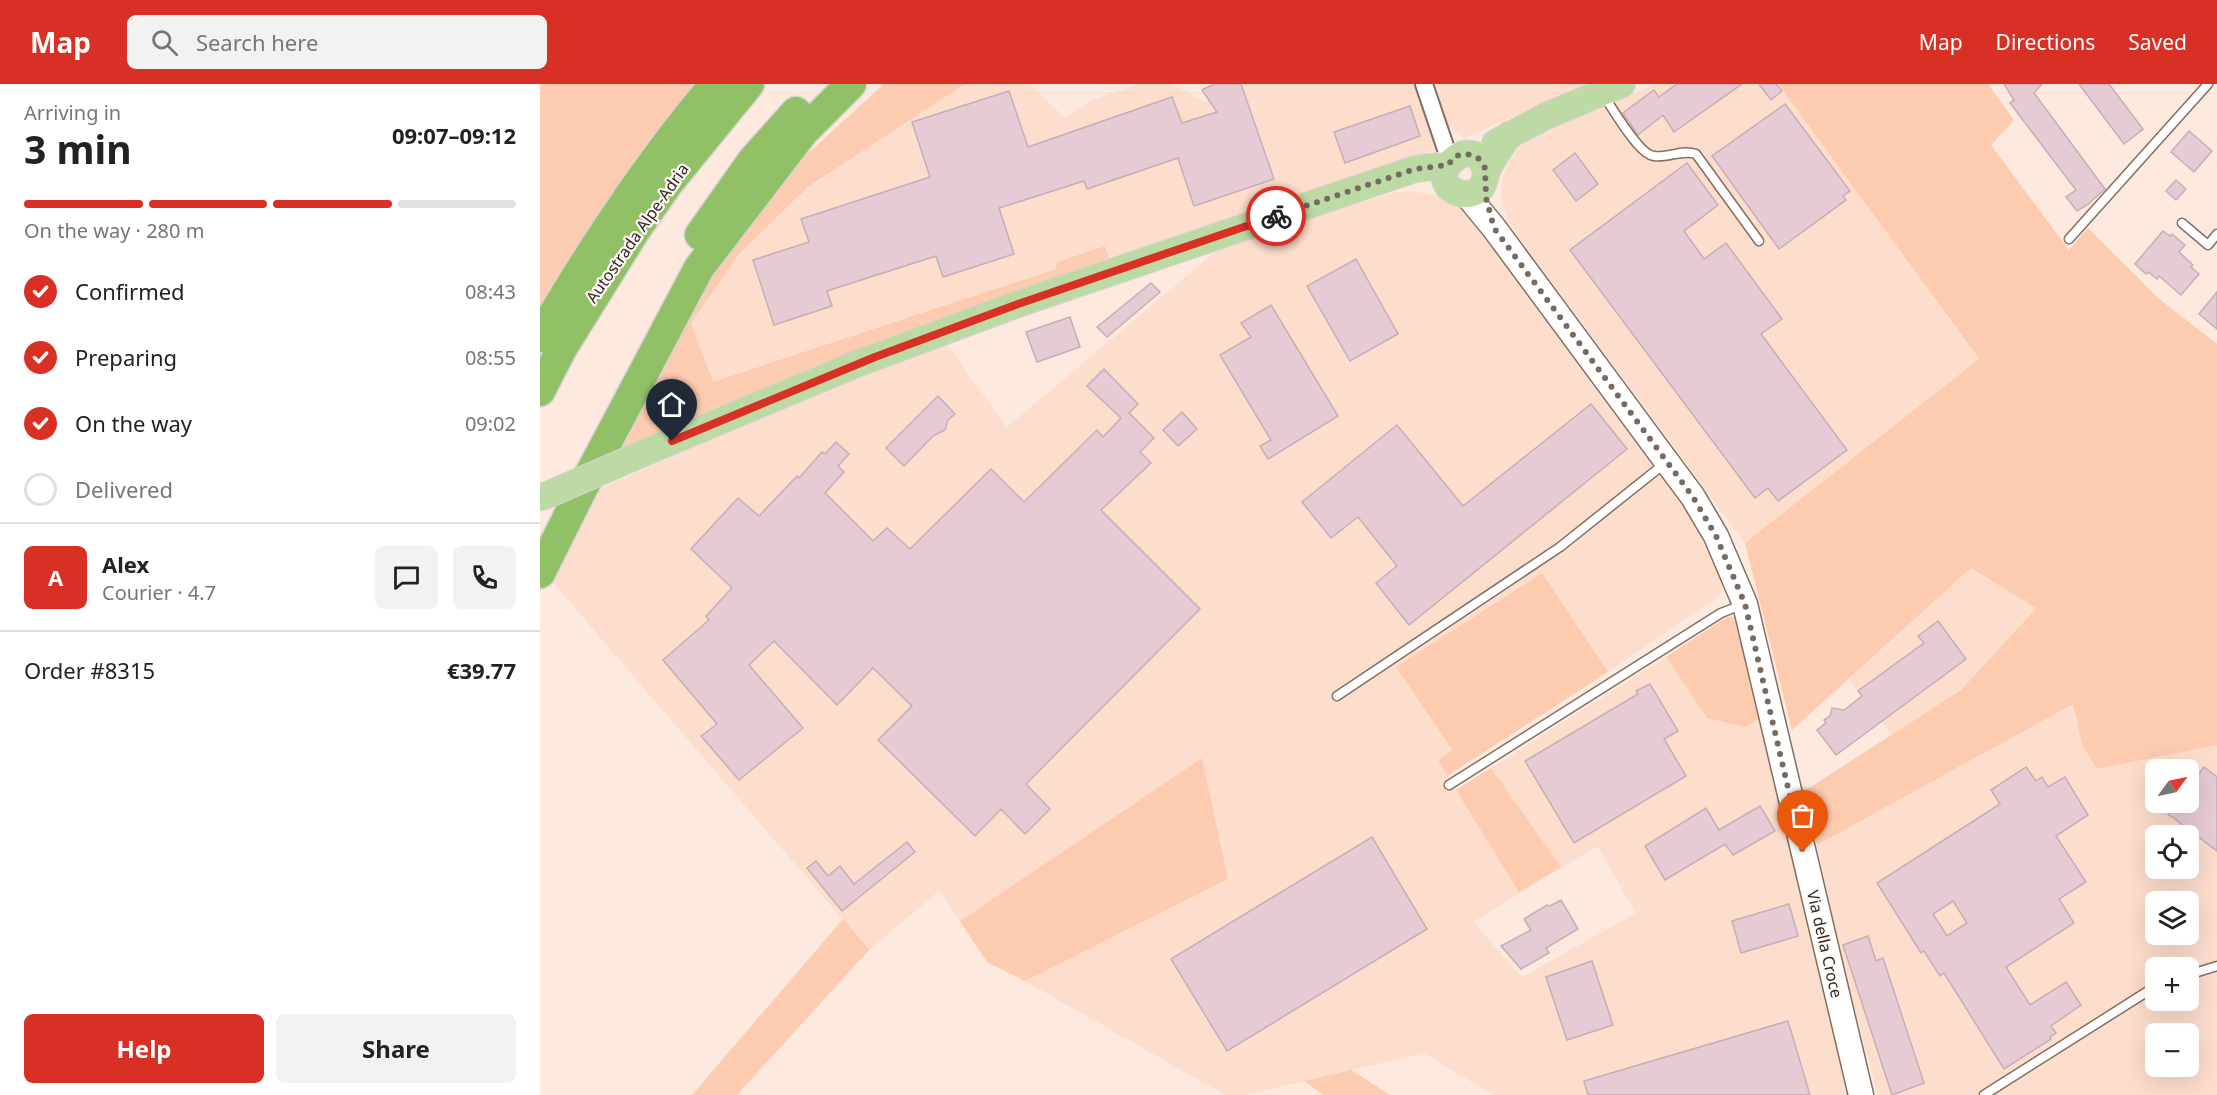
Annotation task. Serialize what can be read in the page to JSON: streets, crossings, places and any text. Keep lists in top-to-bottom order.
{
  "streets": {
    "highway": ["Autostrada Alpe-Adria"],
    "main road": ["Via della Croce"]
  },
  "north": "top right",
  "page": {
    "header": "Map",
    "search": "Search here",
    "nav": ["Map", "Directions", "Saved"],
    "heading": ["3 min", "Arriving in", "09:07–09:12"],
    "panel": [
      "Alex",
      "Courier · 4.7",
      "Order #8315",
      "€39.77"
    ],
    "bar": "On the way · 280 m",
    "list": [
      ["Confirmed", "08:43"],
      ["Preparing", "08:55"],
      ["On the way", "09:02"],
      "Delivered"
    ],
    "round": "A",
    "map_buttons": ["+", "−"],
    "buttons": ["Help", "Share"]
  }
}
